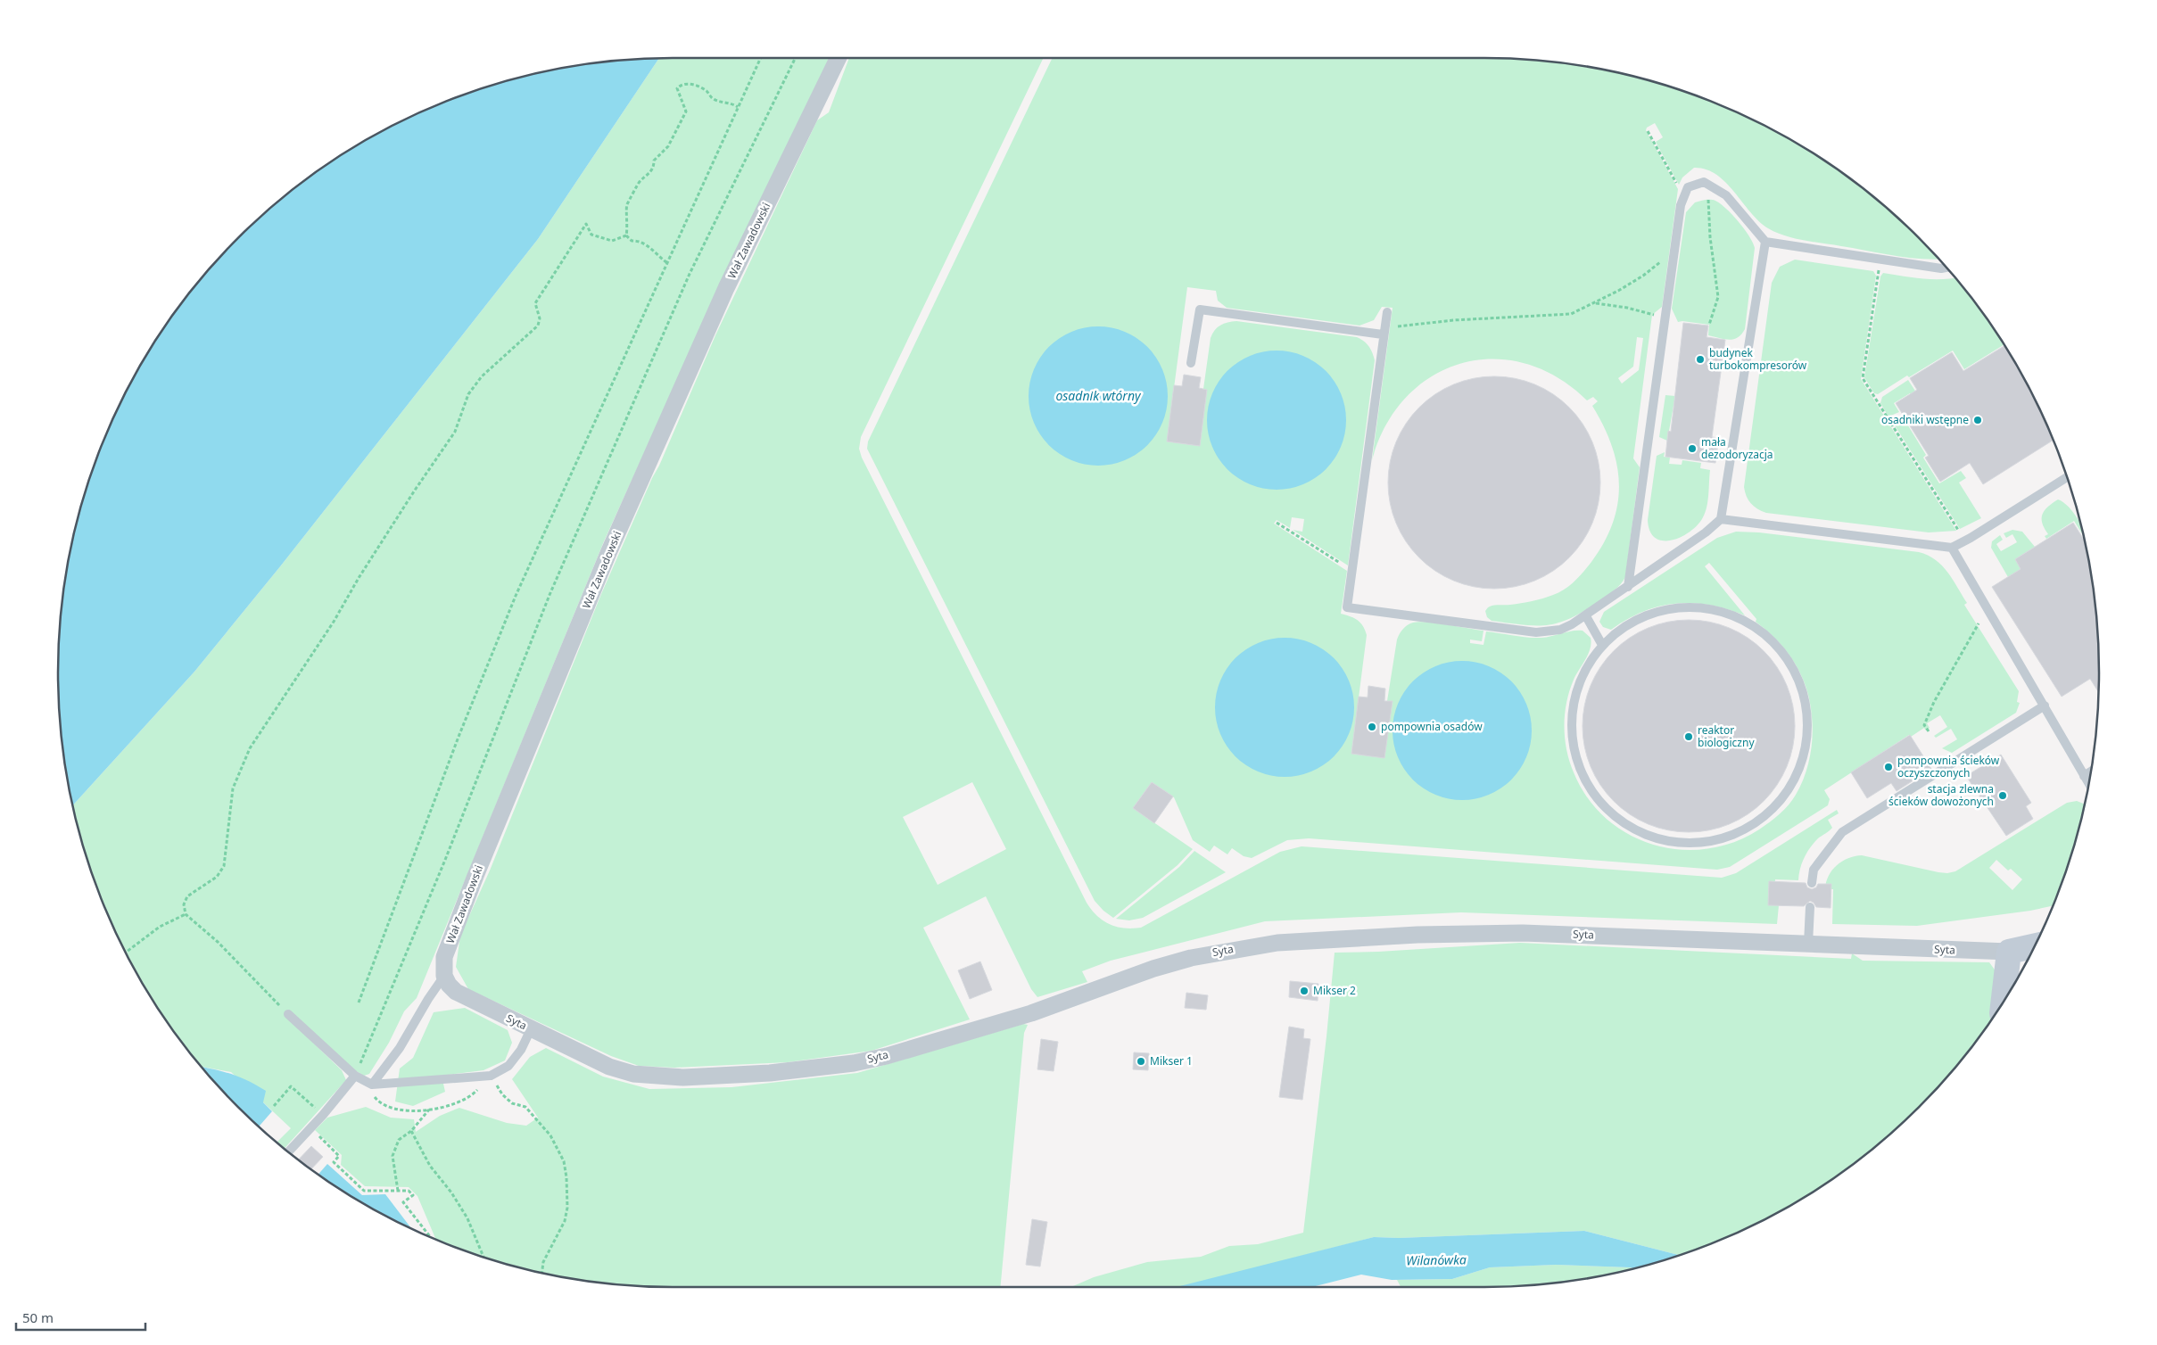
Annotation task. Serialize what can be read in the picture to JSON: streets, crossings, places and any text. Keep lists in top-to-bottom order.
{
  "streets": {
    "street": ["Wał Zawadowski", "Syta"]
  },
  "crossings": [
    ["Wał Zawadowski", "Syta"]
  ],
  "water": ["osadnik wtórny", "Wilanówka"],
  "places": [
    "budynek turbokompresorów",
    "osadniki wstępne",
    "mała dezodoryzacja",
    "pompownia osadów",
    "reaktor biologiczny",
    "pompownia ścieków oczyszczonych",
    "stacja zlewna ścieków dowożonych",
    "Mikser 2",
    "Mikser 1"
  ],
  "scale_bar": "50 m"
}
